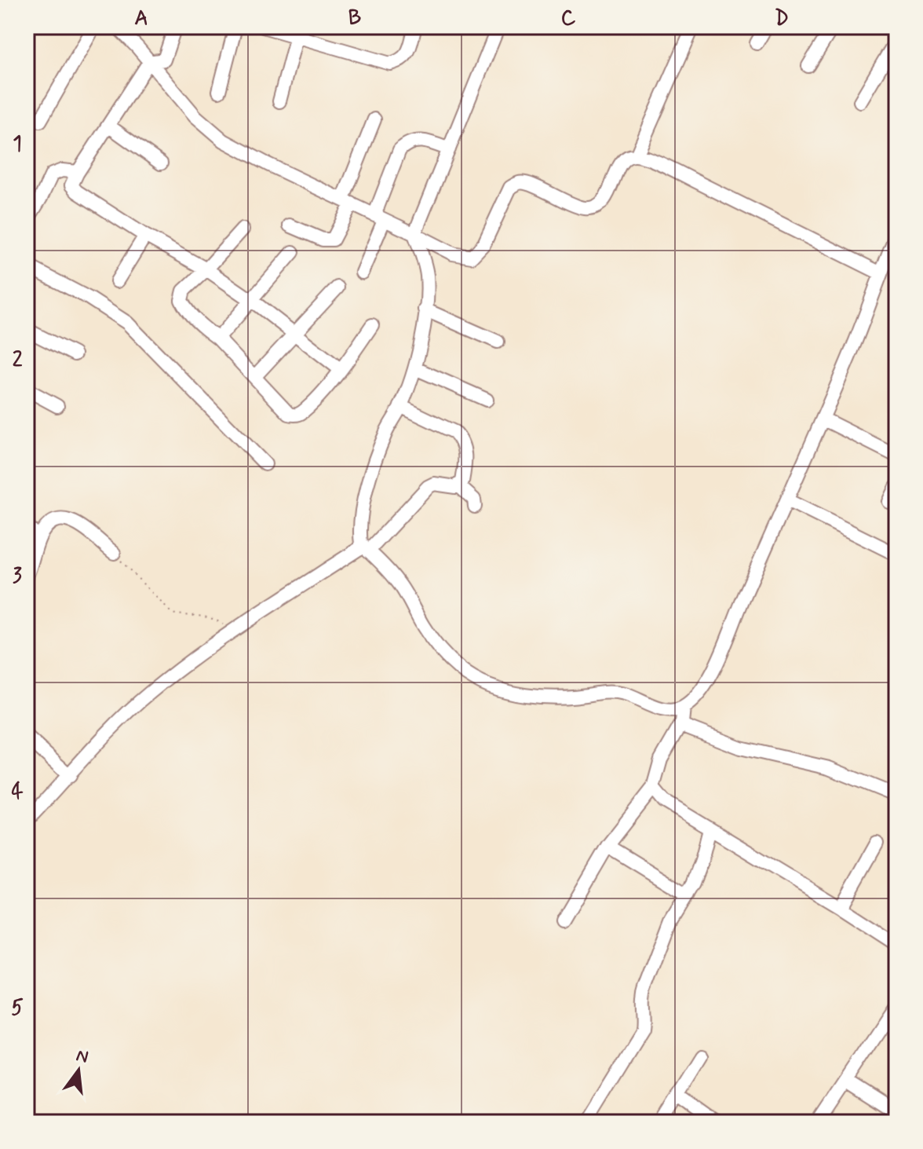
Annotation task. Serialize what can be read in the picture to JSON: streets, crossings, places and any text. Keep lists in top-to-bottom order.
{
  "north": "top",
  "grid": {
    "columns": [
      "A",
      "B",
      "C",
      "D"
    ],
    "rows": [
      "1",
      "2",
      "3",
      "4",
      "5"
    ]
  }
}
